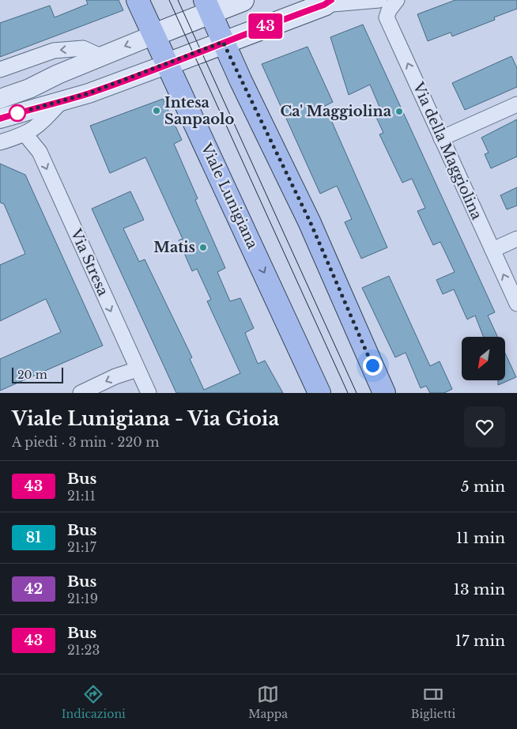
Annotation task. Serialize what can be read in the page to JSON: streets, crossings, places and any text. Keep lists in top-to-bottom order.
{
  "streets": {
    "main road": ["Viale Lunigiana"],
    "street": ["Via della Maggiolina", "Via Stresa"]
  },
  "one_way": ["Via della Maggiolina", "Via Stresa"],
  "places": ["Intesa Sanpaolo", "Ca' Maggiolina", "Matis"],
  "lines": ["bus line 43"],
  "scale_bar": "20 m",
  "north": "bottom left",
  "page": {
    "on_map": "43",
    "scale": "20 m",
    "heading": ["Viale Lunigiana - Via Gioia", "A piedi · 3 min · 220 m"],
    "list": [
      {
        "mark": "43",
        "name": "Bus",
        "note": "21:11",
        "value": "5 min"
      },
      {
        "mark": "81",
        "name": "Bus",
        "note": "21:17",
        "value": "11 min"
      },
      {
        "mark": "42",
        "name": "Bus",
        "note": "21:19",
        "value": "13 min"
      },
      {
        "mark": "43",
        "name": "Bus",
        "note": "21:23",
        "value": "17 min"
      }
    ],
    "tabs": ["Indicazioni", "Mappa", "Biglietti"]
  }
}
